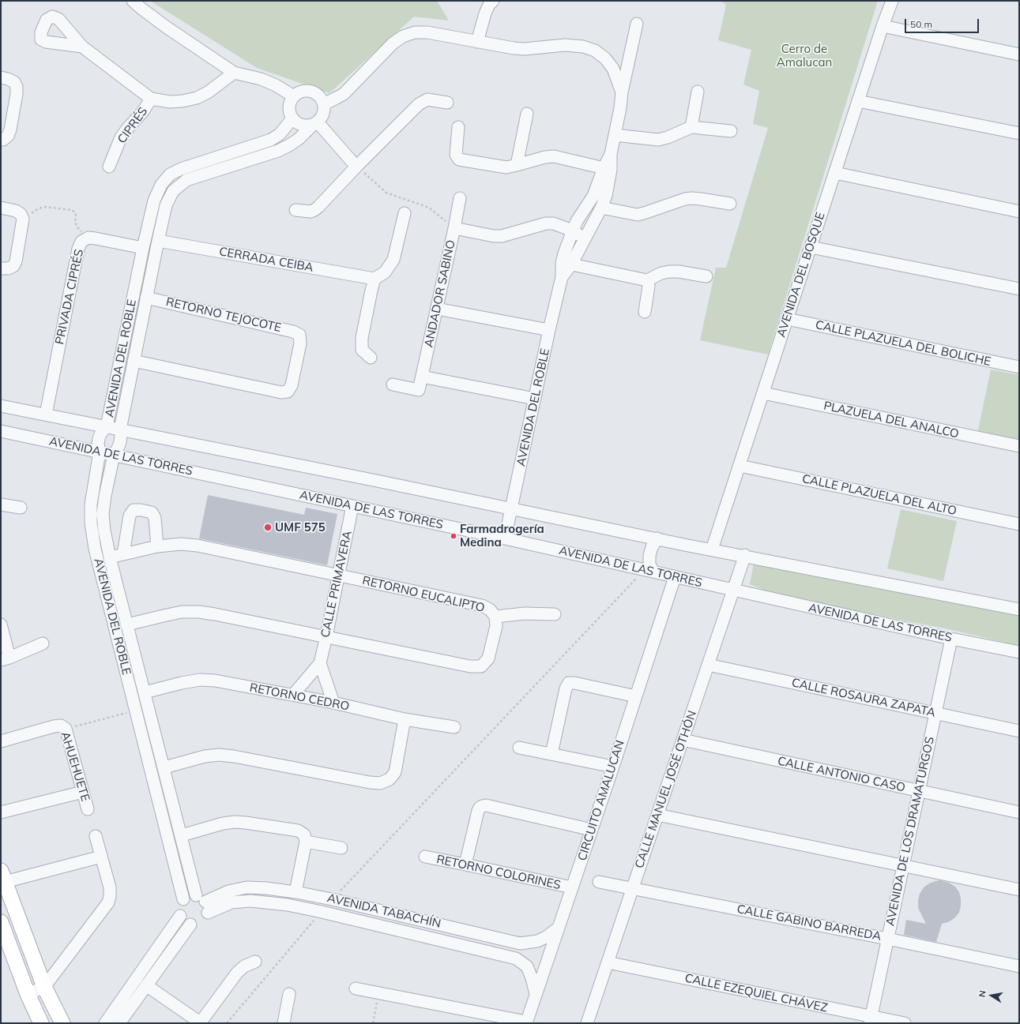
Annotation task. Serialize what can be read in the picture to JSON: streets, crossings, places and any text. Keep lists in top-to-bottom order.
{
  "streets": {
    "street": [
      "CIPRÉS",
      "CERRADA CEIBA",
      "AVENIDA DEL BOSQUE",
      "ANDADOR SABINO",
      "PRIVADA CIPRÉS",
      "RETORNO TEJOCOTE",
      "CALLE PLAZUELA DEL BOLICHE",
      "AVENIDA DEL ROBLE",
      "PLAZUELA DEL ANALCO",
      "AVENIDA DE LAS TORRES",
      "CALLE PLAZUELA DEL ALTO",
      "CALLE PRIMAVERA",
      "RETORNO EUCALIPTO",
      "RETORNO CEDRO",
      "CALLE ROSAURA ZAPATA",
      "AHUEHUETE",
      "CALLE ANTONIO CASO",
      "CALLE MANUEL JOSÉ OTHÓN",
      "CIRCUITO AMALUCAN",
      "AVENIDA DE LOS DRAMATURGOS",
      "RETORNO COLORINES",
      "AVENIDA TABACHÍN",
      "CALLE GABINO BARREDA",
      "CALLE EZEQUIEL CHÁVEZ"
    ]
  },
  "crossings": [
    ["CERRADA CEIBA", "AVENIDA DEL ROBLE"],
    ["AVENIDA DEL BOSQUE", "CALLE PLAZUELA DEL BOLICHE"],
    ["AVENIDA DEL BOSQUE", "PLAZUELA DEL ANALCO"],
    ["AVENIDA DEL BOSQUE", "CALLE PLAZUELA DEL ALTO"],
    ["PRIVADA CIPRÉS", "AVENIDA DEL ROBLE"],
    ["RETORNO TEJOCOTE", "AVENIDA DEL ROBLE"],
    ["AVENIDA DEL ROBLE", "AVENIDA DE LAS TORRES"],
    ["AVENIDA DEL ROBLE", "RETORNO EUCALIPTO"],
    ["AVENIDA DEL ROBLE", "RETORNO CEDRO"],
    ["AVENIDA DEL ROBLE", "AVENIDA TABACHÍN"],
    ["AVENIDA DE LAS TORRES", "CALLE PRIMAVERA"],
    ["AVENIDA DE LAS TORRES", "CALLE MANUEL JOSÉ OTHÓN"],
    ["AVENIDA DE LAS TORRES", "CIRCUITO AMALUCAN"],
    ["AVENIDA DE LAS TORRES", "AVENIDA DE LOS DRAMATURGOS"],
    ["CALLE PRIMAVERA", "RETORNO EUCALIPTO"],
    ["CALLE PRIMAVERA", "RETORNO CEDRO"],
    ["CALLE ROSAURA ZAPATA", "CALLE MANUEL JOSÉ OTHÓN"],
    ["CALLE ROSAURA ZAPATA", "AVENIDA DE LOS DRAMATURGOS"],
    ["CALLE ANTONIO CASO", "CALLE MANUEL JOSÉ OTHÓN"],
    ["CALLE ANTONIO CASO", "AVENIDA DE LOS DRAMATURGOS"],
    ["CALLE MANUEL JOSÉ OTHÓN", "CALLE GABINO BARREDA"],
    ["CALLE MANUEL JOSÉ OTHÓN", "CALLE EZEQUIEL CHÁVEZ"],
    ["CIRCUITO AMALUCAN", "RETORNO COLORINES"],
    ["CIRCUITO AMALUCAN", "AVENIDA TABACHÍN"],
    ["AVENIDA DE LOS DRAMATURGOS", "CALLE GABINO BARREDA"],
    ["AVENIDA DE LOS DRAMATURGOS", "CALLE EZEQUIEL CHÁVEZ"]
  ],
  "parks": ["Cerro de Amalucan"],
  "places": ["UMF 575", "Farmadrogería Medina"],
  "scale_bar": "50 m",
  "north": "left"
}
